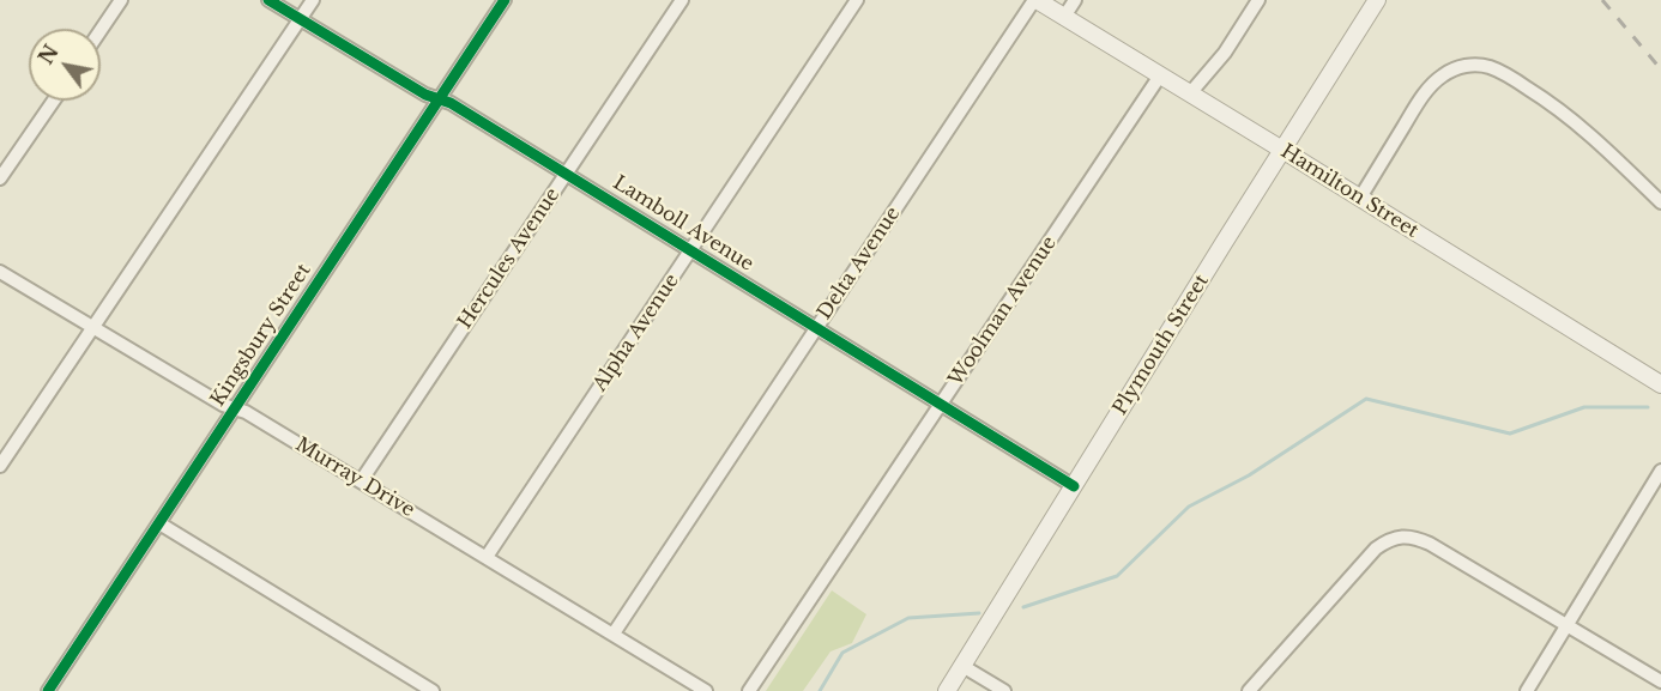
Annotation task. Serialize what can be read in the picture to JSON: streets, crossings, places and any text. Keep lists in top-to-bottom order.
{
  "streets": {
    "street": [
      "Hamilton Street",
      "Lamboll Avenue",
      "Hercules Avenue",
      "Delta Avenue",
      "Woolman Avenue",
      "Alpha Avenue",
      "Kingsbury Street",
      "Plymouth Street",
      "Murray Drive"
    ]
  },
  "crossings": [
    ["Hamilton Street", "Delta Avenue"],
    ["Hamilton Street", "Woolman Avenue"],
    ["Hamilton Street", "Plymouth Street"],
    ["Lamboll Avenue", "Hercules Avenue"],
    ["Lamboll Avenue", "Delta Avenue"],
    ["Lamboll Avenue", "Woolman Avenue"],
    ["Lamboll Avenue", "Alpha Avenue"],
    ["Lamboll Avenue", "Kingsbury Street"],
    ["Lamboll Avenue", "Plymouth Street"],
    ["Hercules Avenue", "Murray Drive"],
    ["Delta Avenue", "Murray Drive"],
    ["Alpha Avenue", "Murray Drive"],
    ["Kingsbury Street", "Murray Drive"]
  ],
  "north": "top left"
}
